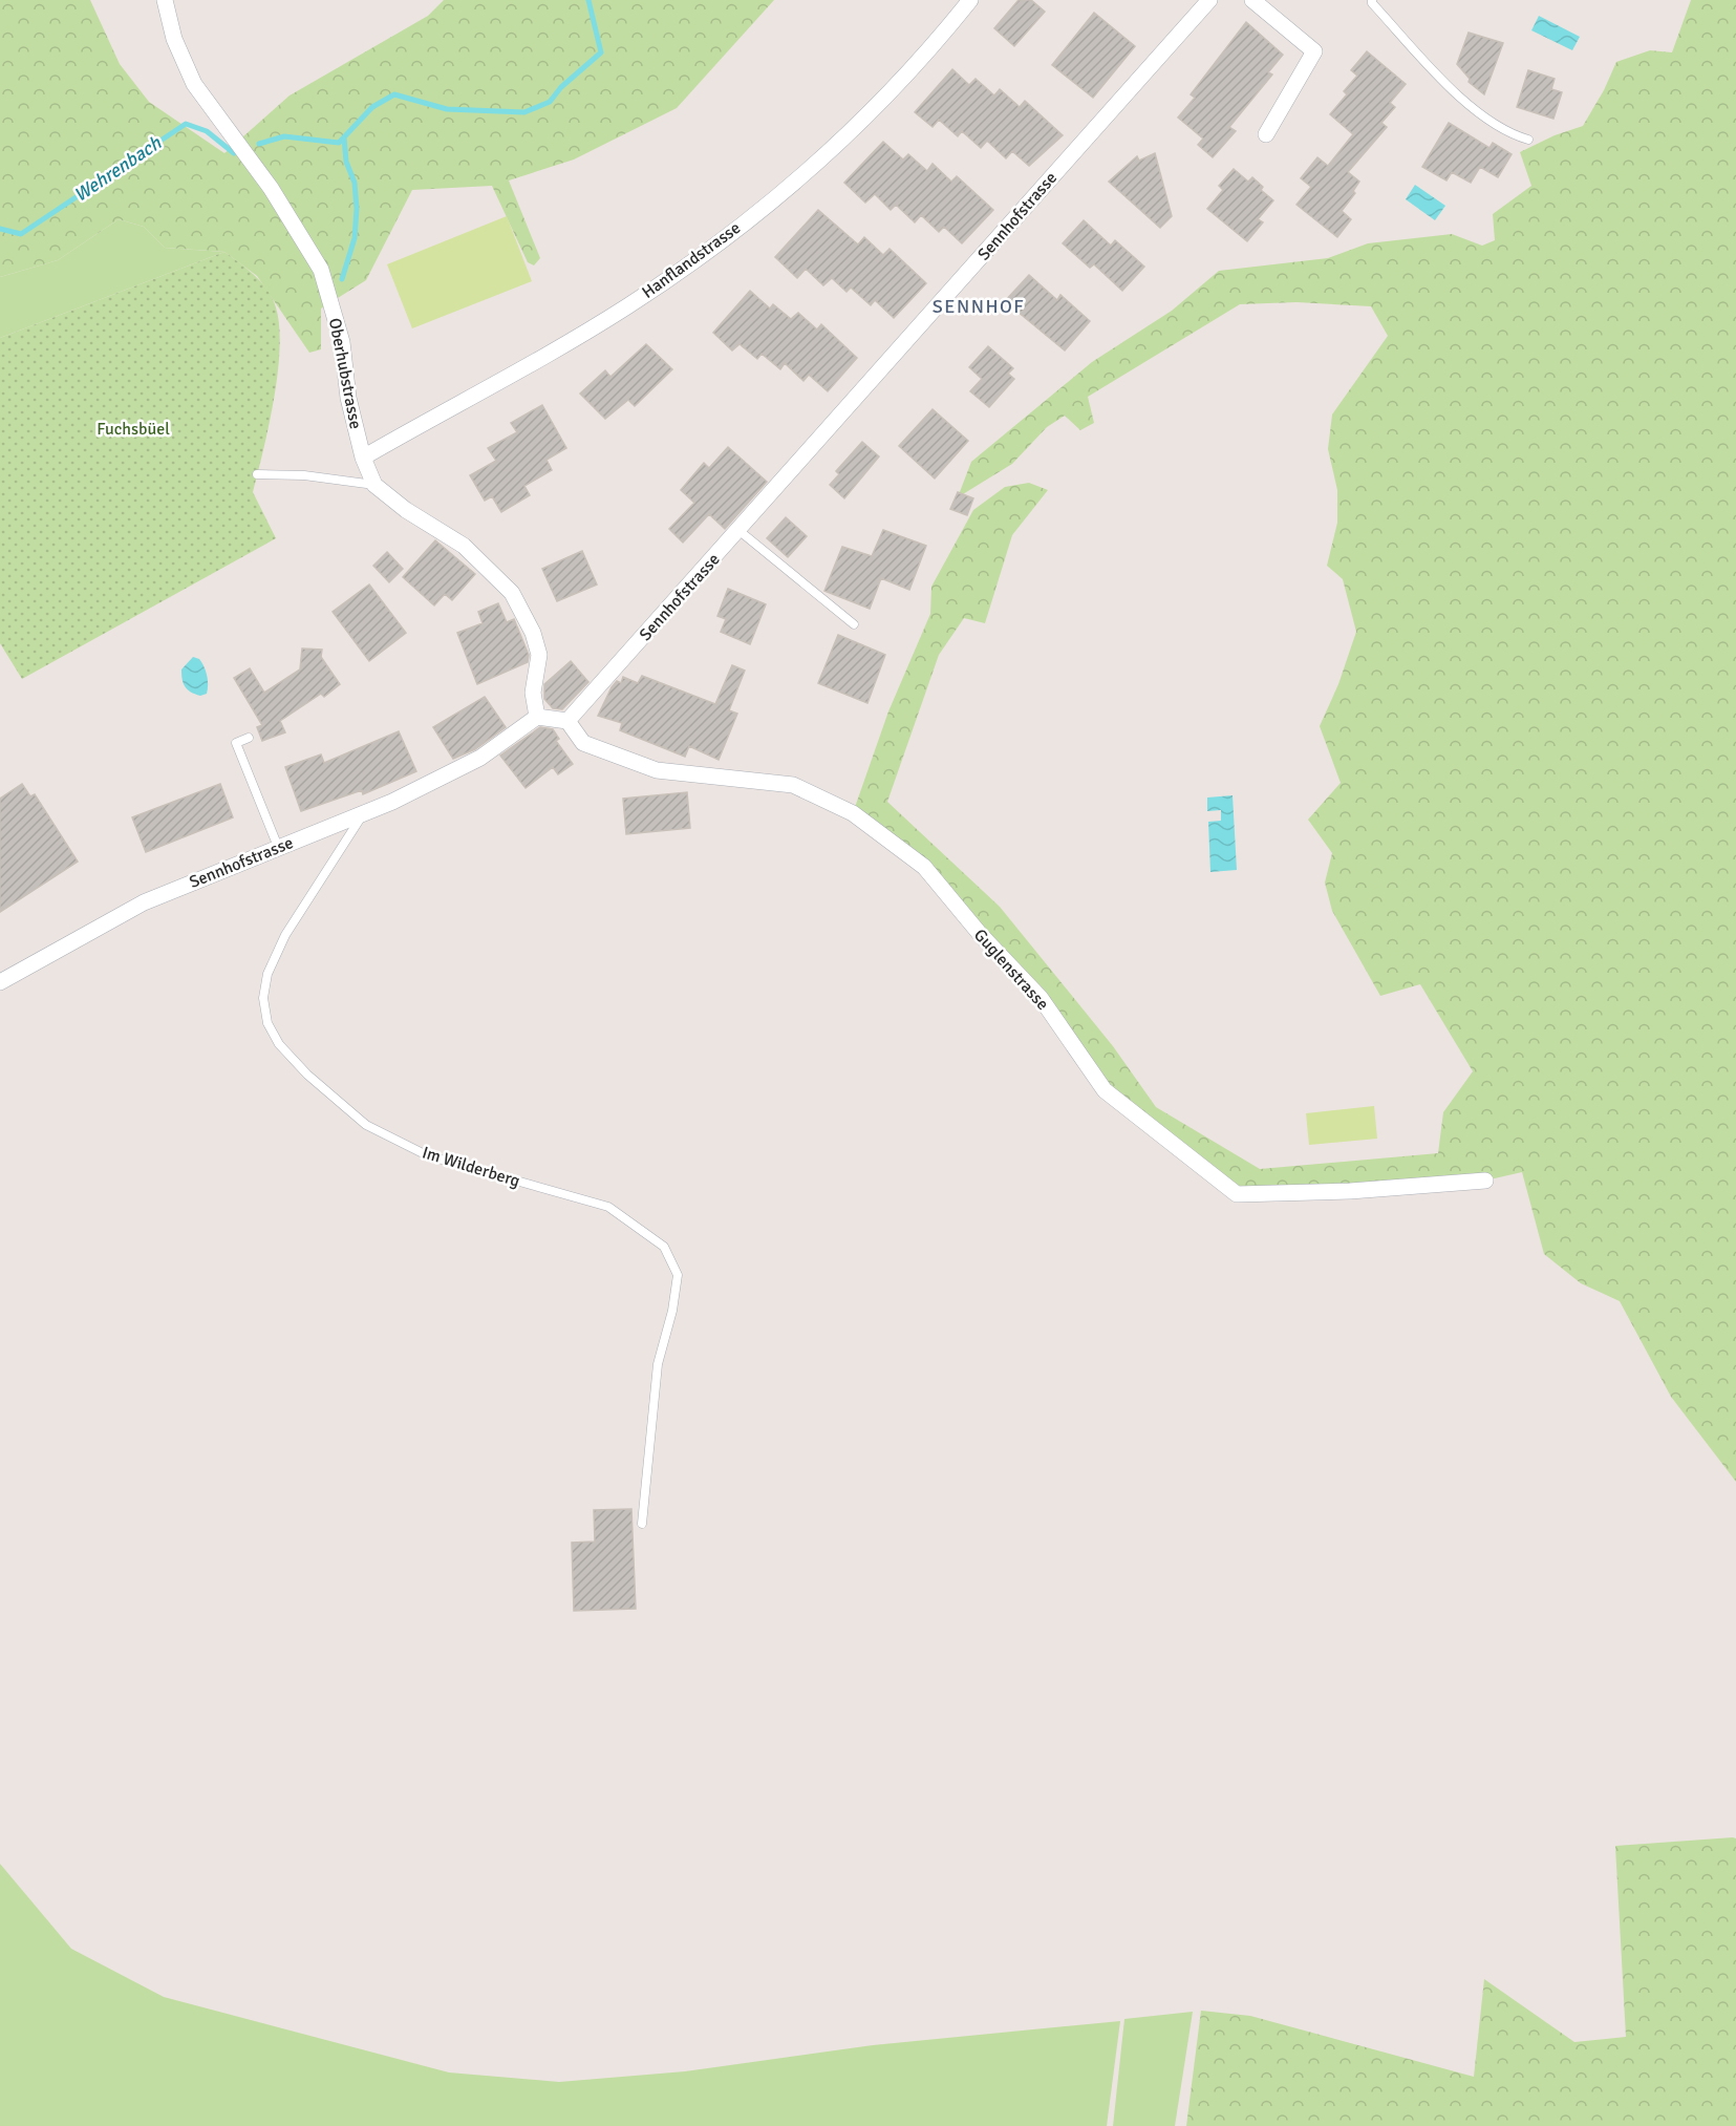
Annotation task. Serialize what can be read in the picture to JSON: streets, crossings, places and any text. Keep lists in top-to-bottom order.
{
  "streets": {
    "street": [
      "Sennhofstrasse",
      "Hanflandstrasse",
      "Oberhubstrasse",
      "Guglenstrasse"
    ],
    "lane": ["Im Wilderberg"]
  },
  "crossings": [
    ["Sennhofstrasse", "Oberhubstrasse"],
    ["Sennhofstrasse", "Guglenstrasse"],
    ["Sennhofstrasse", "Im Wilderberg"],
    ["Hanflandstrasse", "Oberhubstrasse"]
  ],
  "districts": ["SENNHOF"],
  "water": ["Wehrenbach"],
  "parks": ["Fuchsbüel"]
}
